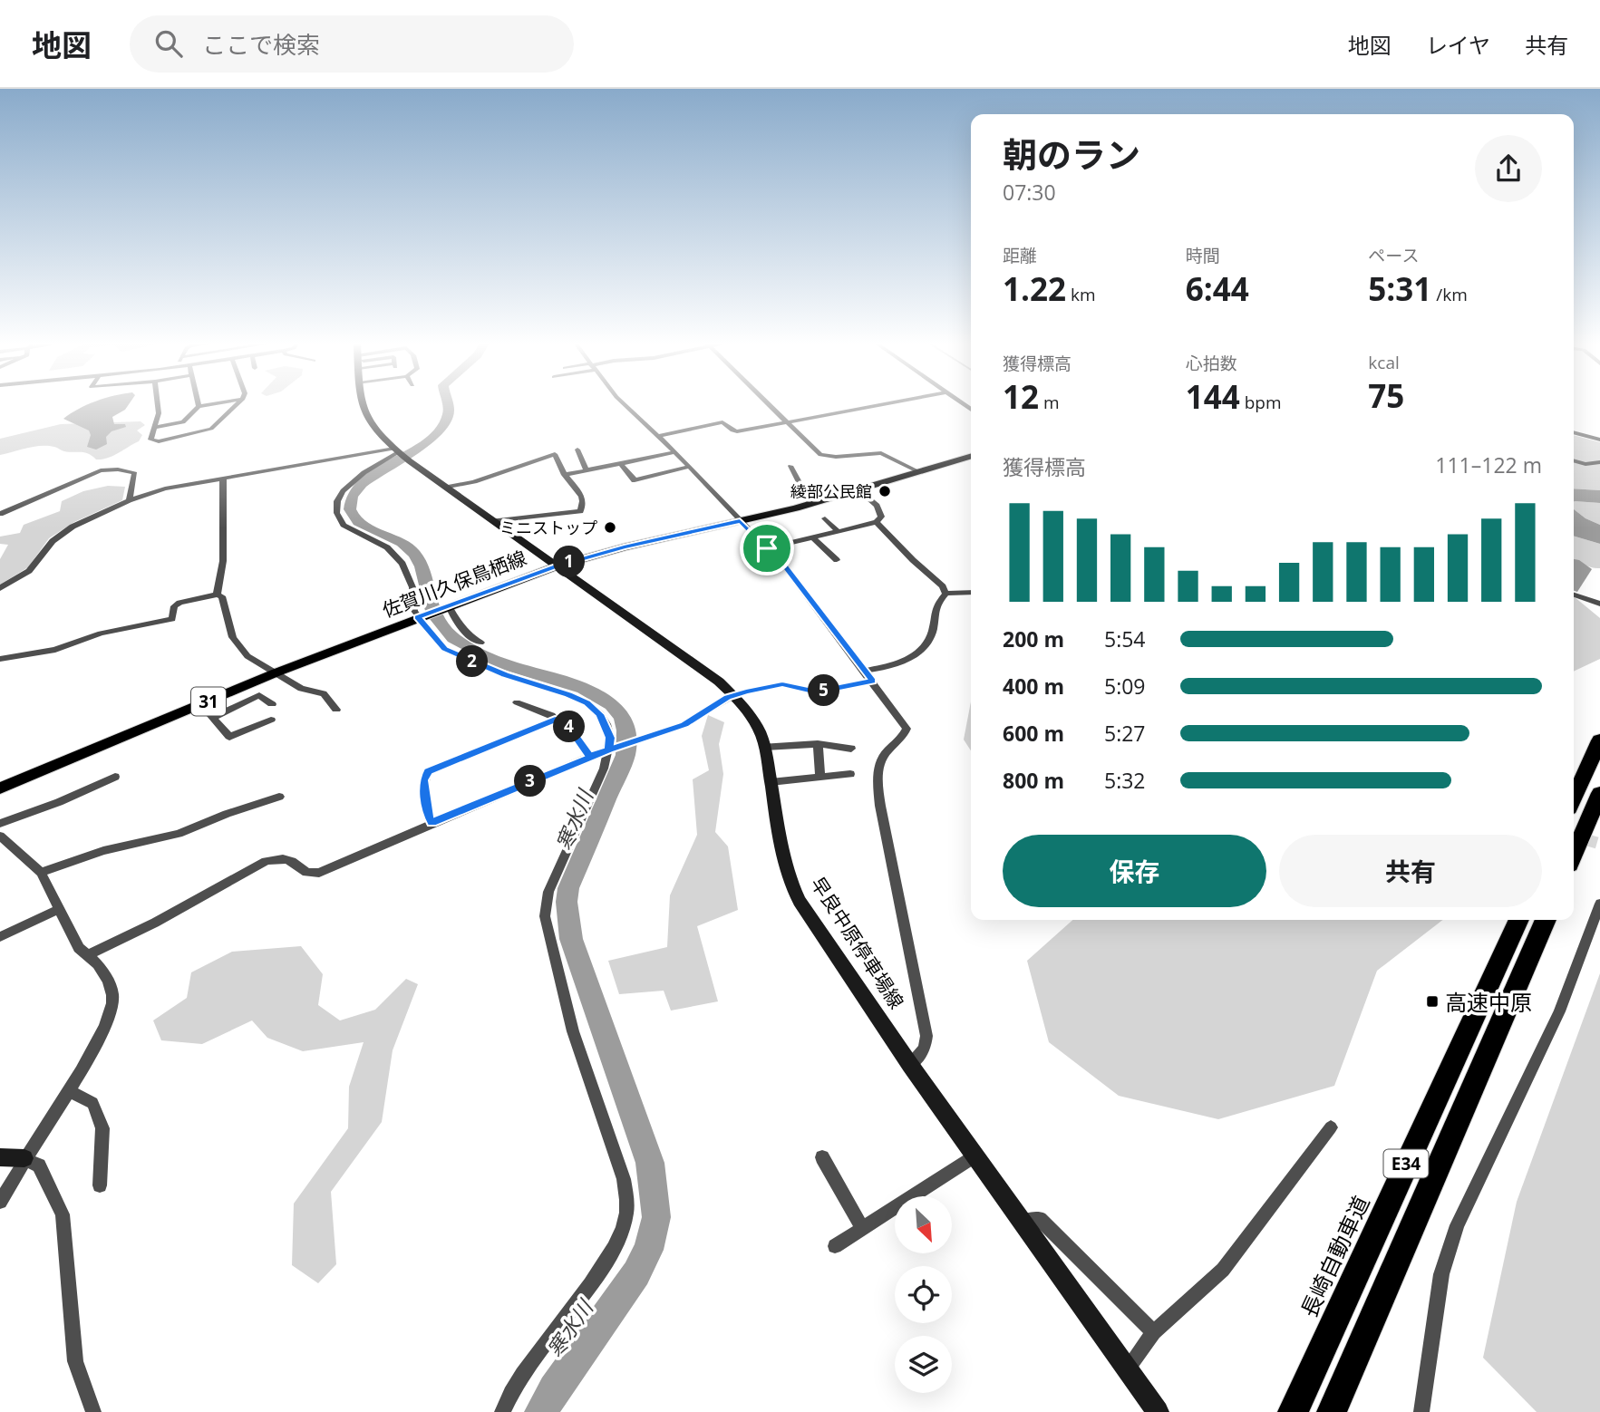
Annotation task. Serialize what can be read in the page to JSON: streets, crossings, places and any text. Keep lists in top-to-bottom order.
{
  "streets": {
    "highway": ["E34", "長崎自動車道"],
    "main road": ["佐賀川久保鳥栖線", "31", "早良中原停車場線"]
  },
  "crossings": [
    ["佐賀川久保鳥栖線", "早良中原停車場線"]
  ],
  "water": ["寒水川"],
  "places": {
    "other": ["綾部公民館", "ミニストップ"],
    "transit": ["高速中原"]
  },
  "north": "bottom right",
  "page": {
    "header": "地図",
    "search": "ここで検索",
    "nav": ["地図", "レイヤ", "共有"],
    "heading": ["朝のラン", "07:30"],
    "stats": [
      ["距離", "1.22 km"],
      ["時間", "6:44"],
      ["ペース", "5:31 /km"],
      ["獲得標高", "12 m"],
      ["心拍数", "144 bpm"],
      ["kcal", "75"]
    ],
    "chart": ["獲得標高", "111–122 m"],
    "pins": [
      "1",
      "2",
      "5",
      "4",
      "3"
    ],
    "list": [
      {
        "name": "200 m",
        "note": "5:54"
      },
      {
        "name": "400 m",
        "note": "5:09"
      },
      {
        "name": "600 m",
        "note": "5:27"
      },
      {
        "name": "800 m",
        "note": "5:32"
      }
    ],
    "buttons": ["保存", "共有"]
  }
}
